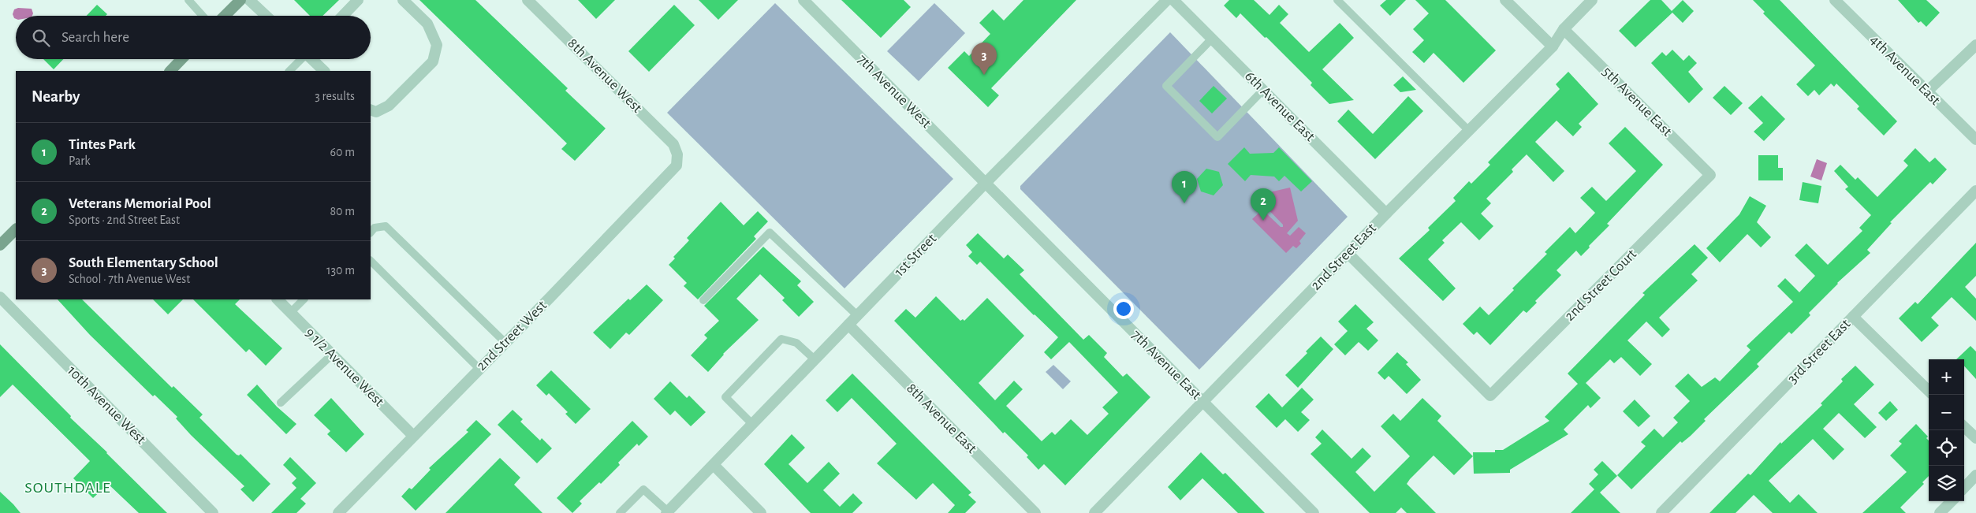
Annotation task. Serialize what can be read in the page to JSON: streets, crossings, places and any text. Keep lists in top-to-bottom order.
{
  "streets": {
    "street": [
      "4th Avenue East",
      "8th Avenue West",
      "7th Avenue West",
      "5th Avenue East",
      "6th Avenue East",
      "1st Street",
      "2nd Street East",
      "2nd Street Court",
      "2nd Street West",
      "3rd Street East",
      "7th Avenue East",
      "9 1/2 Avenue West",
      "10th Avenue West",
      "8th Avenue East"
    ]
  },
  "crossings": [
    ["8th Avenue West", "2nd Street West"],
    ["7th Avenue West", "1st Street"],
    ["7th Avenue West", "7th Avenue East"],
    ["5th Avenue East", "2nd Street East"],
    ["5th Avenue East", "2nd Street Court"],
    ["6th Avenue East", "2nd Street East"],
    ["1st Street", "7th Avenue East"],
    ["1st Street", "8th Avenue East"],
    ["2nd Street East", "2nd Street Court"],
    ["2nd Street East", "7th Avenue East"],
    ["2nd Street West", "9 1/2 Avenue West"]
  ],
  "districts": ["SOUTHDALE"],
  "page": {
    "search": "Search here",
    "pins": ["3", "1", "2"],
    "heading": ["Nearby", "3 results"],
    "list": [
      {
        "mark": "1",
        "name": "Tintes Park",
        "note": "Park",
        "value": "60 m"
      },
      {
        "mark": "2",
        "name": "Veterans Memorial Pool",
        "note": "Sports · 2nd Street East",
        "value": "80 m"
      },
      {
        "mark": "3",
        "name": "South Elementary School",
        "note": "School · 7th Avenue West",
        "value": "130 m"
      }
    ],
    "map_buttons": ["+", "−"]
  }
}
